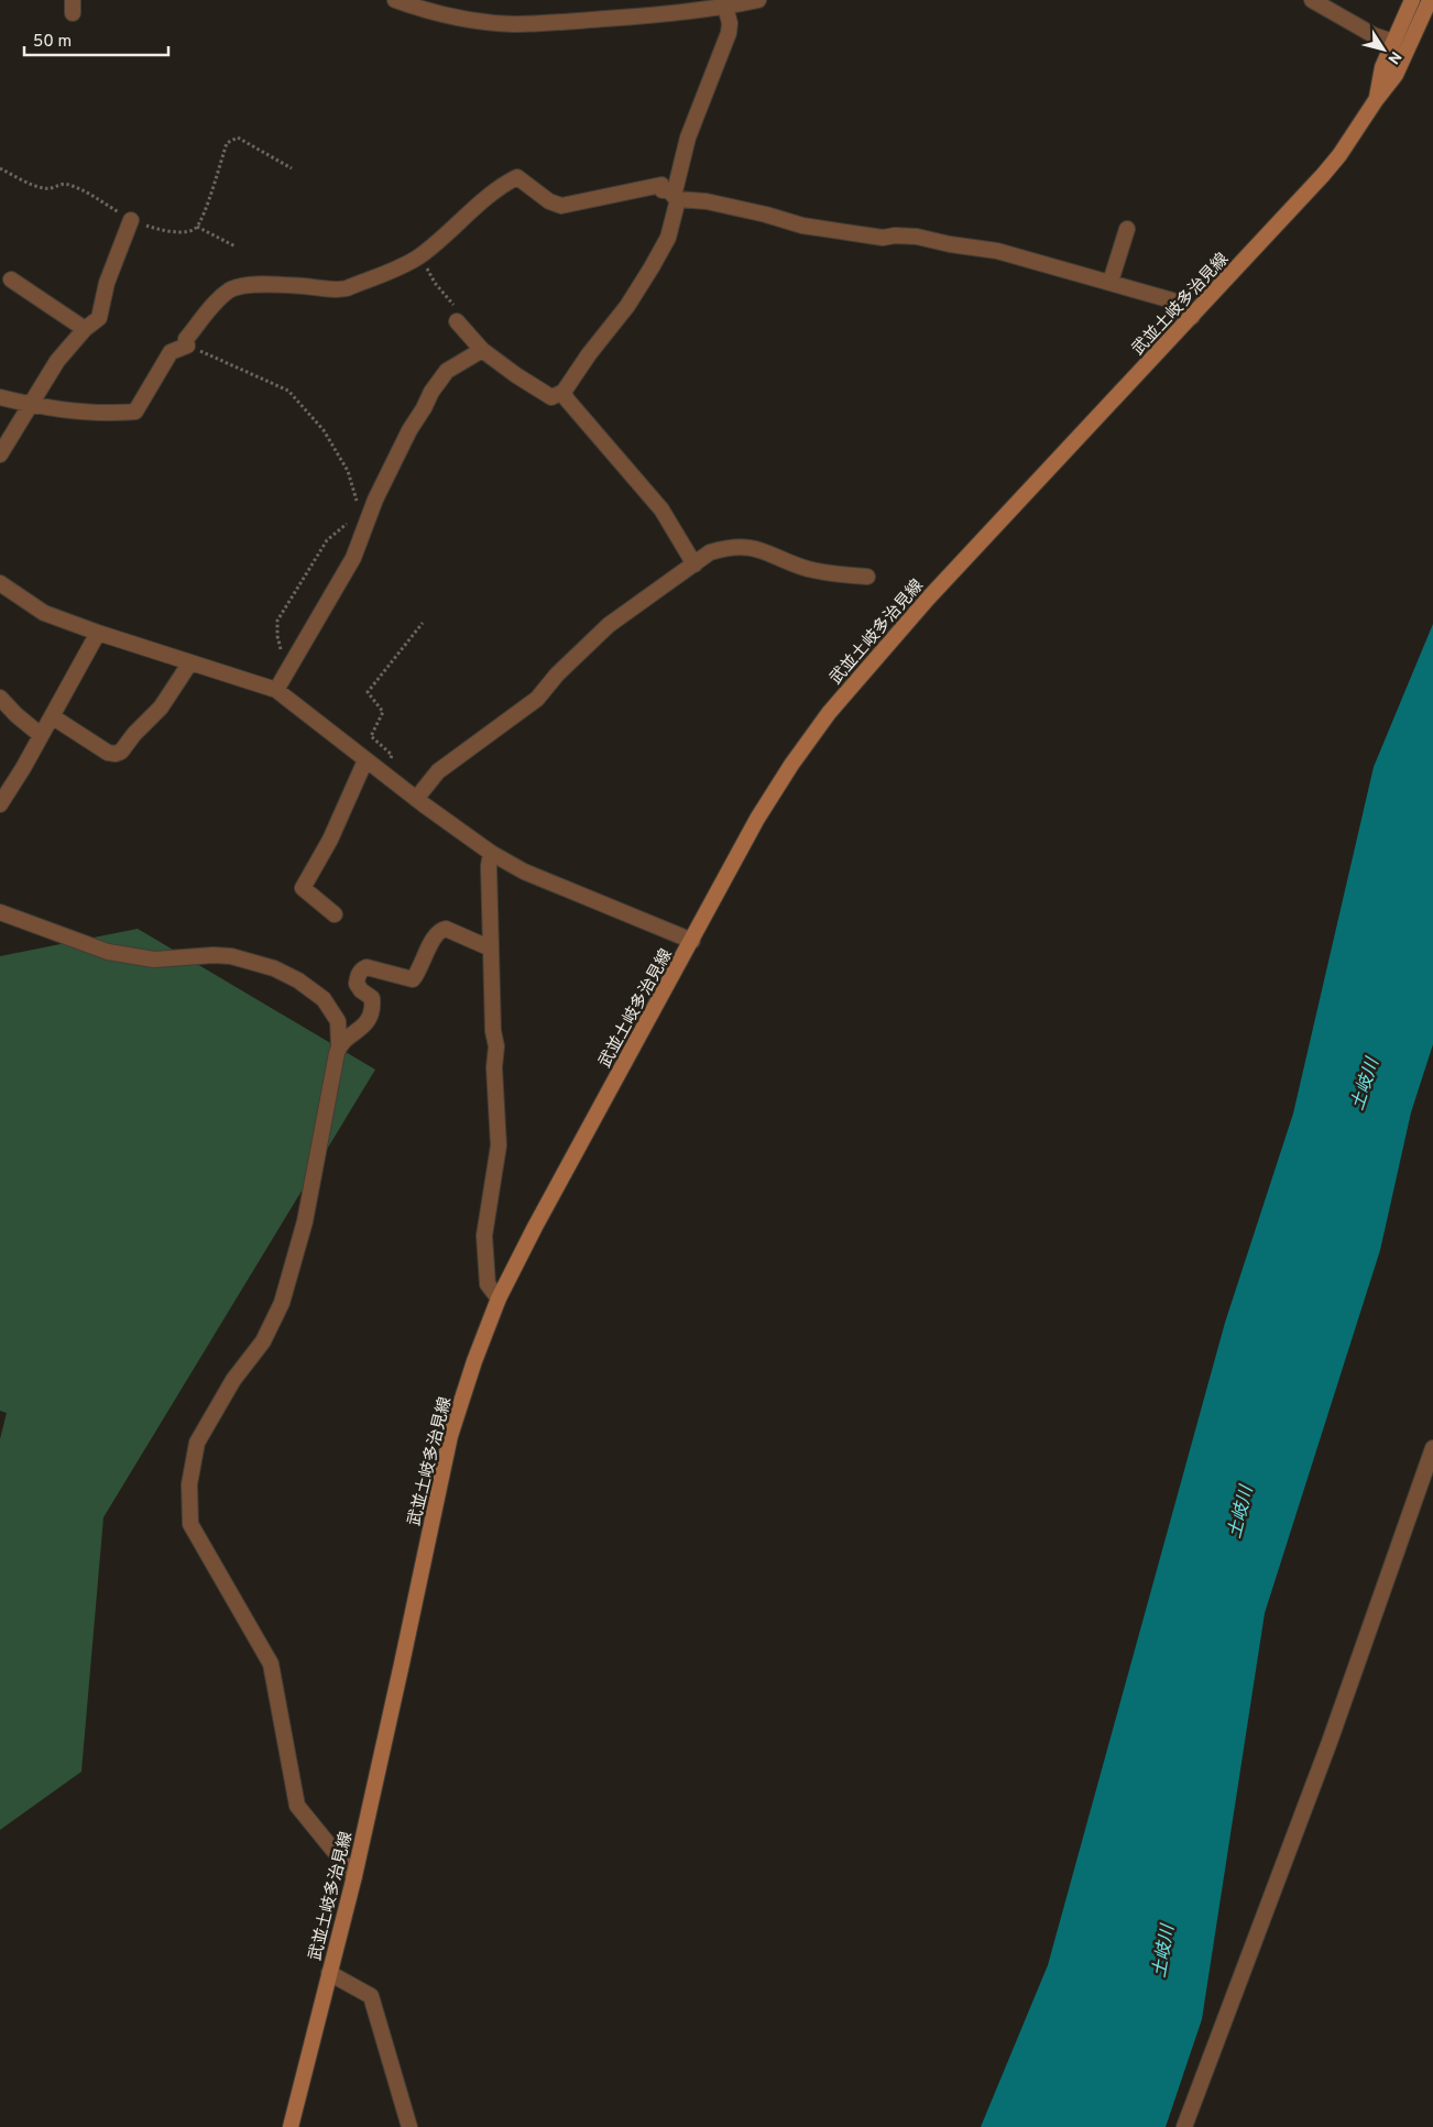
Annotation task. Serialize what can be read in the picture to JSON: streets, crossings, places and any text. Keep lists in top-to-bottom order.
{
  "streets": {
    "main road": ["武並土岐多治見線"]
  },
  "water": ["土岐川"],
  "scale_bar": "50 m",
  "north": "bottom right"
}
